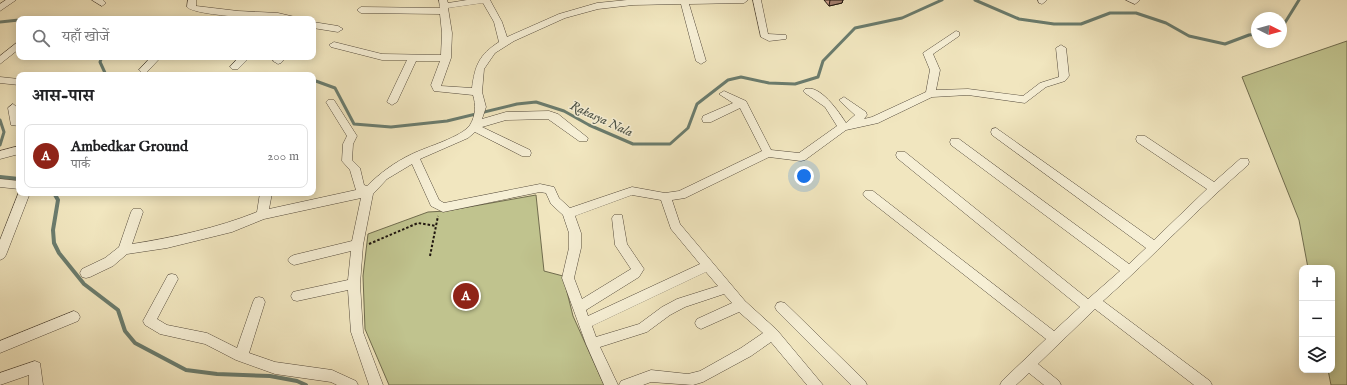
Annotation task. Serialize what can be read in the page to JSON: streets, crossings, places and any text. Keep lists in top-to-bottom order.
{
  "water": ["Rakasya Nala"],
  "north": "right",
  "page": {
    "search": "यहाँ खोजें",
    "heading": "आस-पास",
    "list": [
      {
        "mark": "A",
        "name": "Ambedkar Ground",
        "note": "पार्क",
        "value": "200 m"
      }
    ],
    "map_buttons": ["+", "−"],
    "pins": "A"
  }
}
